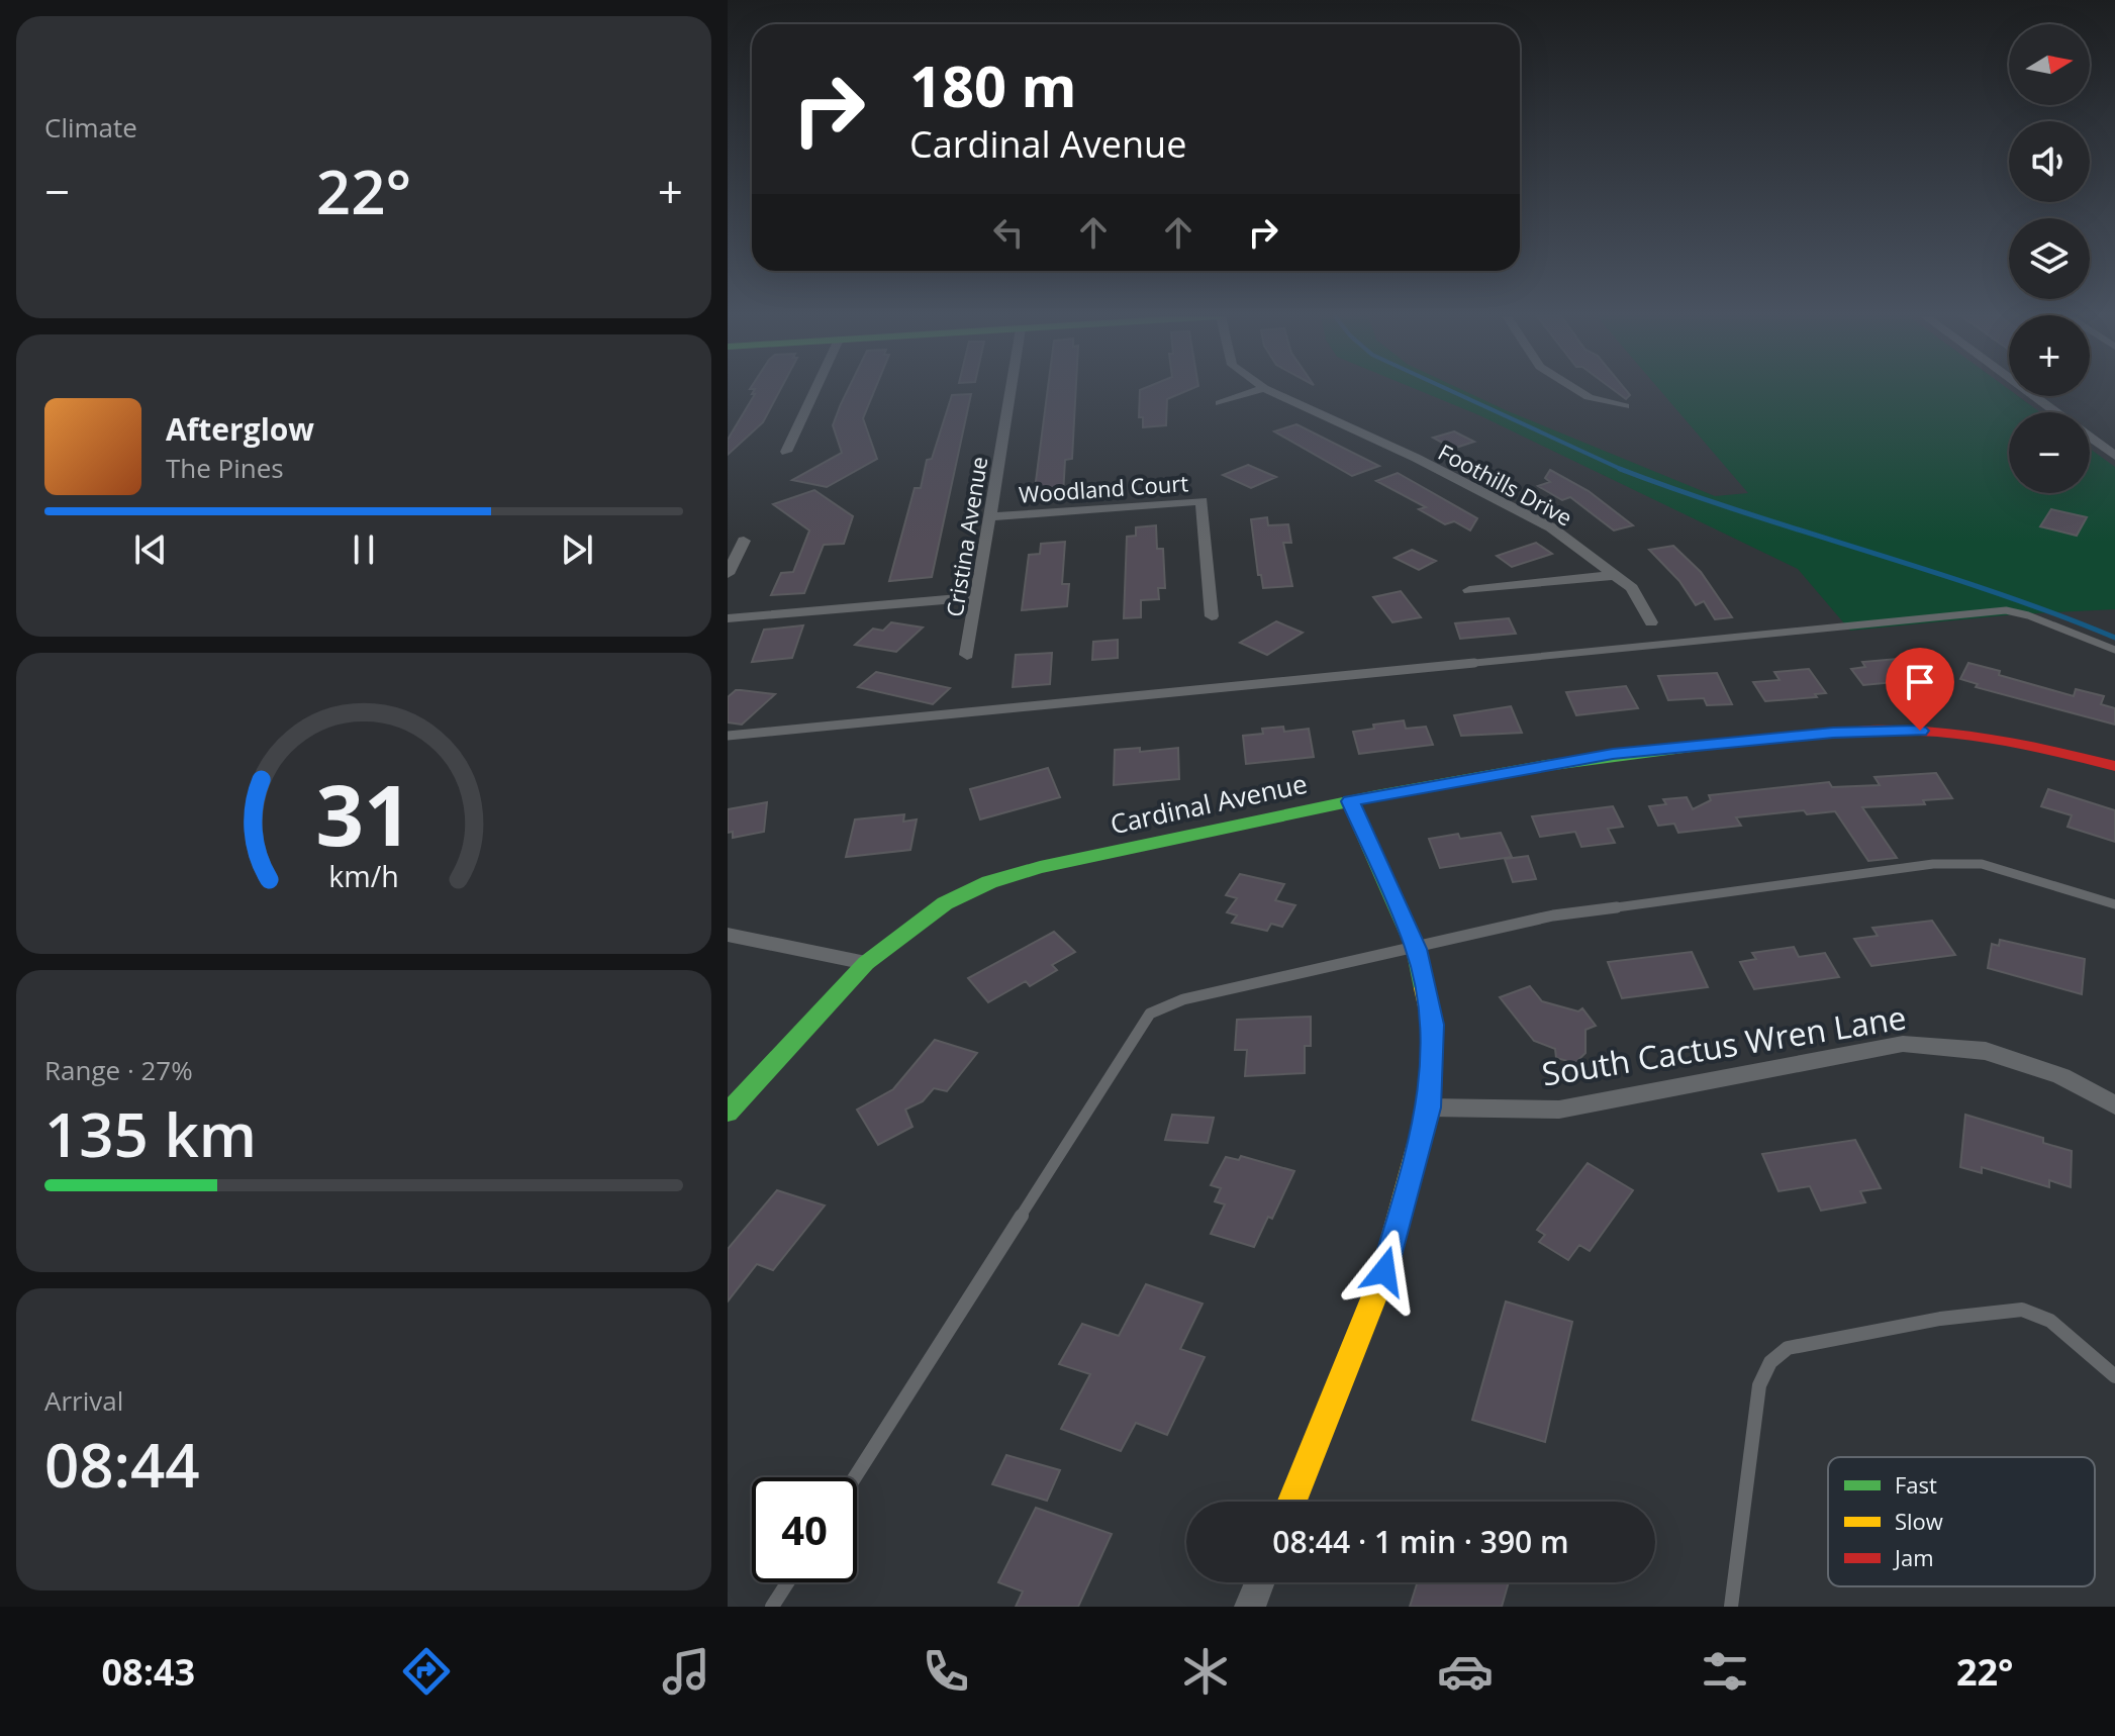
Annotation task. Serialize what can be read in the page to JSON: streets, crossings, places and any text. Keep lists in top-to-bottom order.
{
  "streets": {
    "street": [
      "Foothills Drive",
      "Woodland Court",
      "Cristina Avenue",
      "Cardinal Avenue",
      "South Cactus Wren Lane"
    ]
  },
  "crossings": [
    ["Woodland Court", "Cristina Avenue"]
  ],
  "legend": ["Fast", "Slow", "Jam"],
  "north": "right",
  "page": {
    "tile": [
      "Climate",
      ["Range · 27%", "135 km"],
      ["Arrival", "08:44"]
    ],
    "map_buttons": ["+", "−"],
    "turn": ["180 m", "Cardinal Avenue"],
    "heat": ["−", "22°", "+"],
    "song": ["Afterglow", "The Pines"],
    "limit": "40",
    "trip": "08:44 · 1 min · 390 m",
    "tabs": ["08:43", "22°"],
    "gauge": ["31", "km/h"]
  }
}
